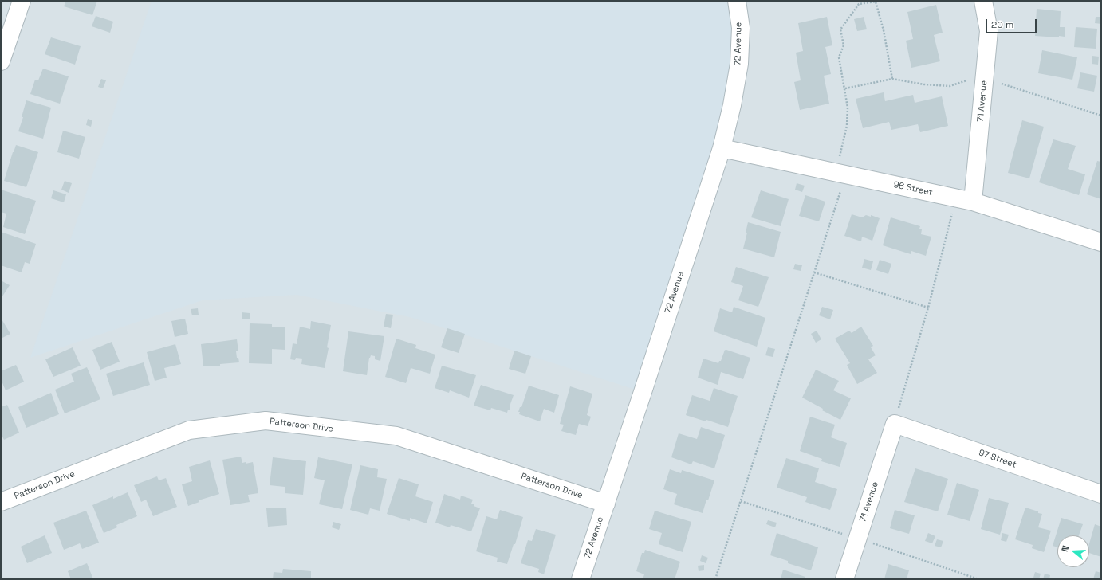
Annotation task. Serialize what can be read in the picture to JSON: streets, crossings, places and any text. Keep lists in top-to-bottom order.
{
  "streets": {
    "street": [
      "72 Avenue",
      "71 Avenue",
      "96 Street",
      "Patterson Drive",
      "97 Street"
    ]
  },
  "crossings": [
    ["72 Avenue", "96 Street"],
    ["72 Avenue", "Patterson Drive"],
    ["71 Avenue", "96 Street"],
    ["71 Avenue", "97 Street"]
  ],
  "scale_bar": "20 m",
  "north": "left"
}
